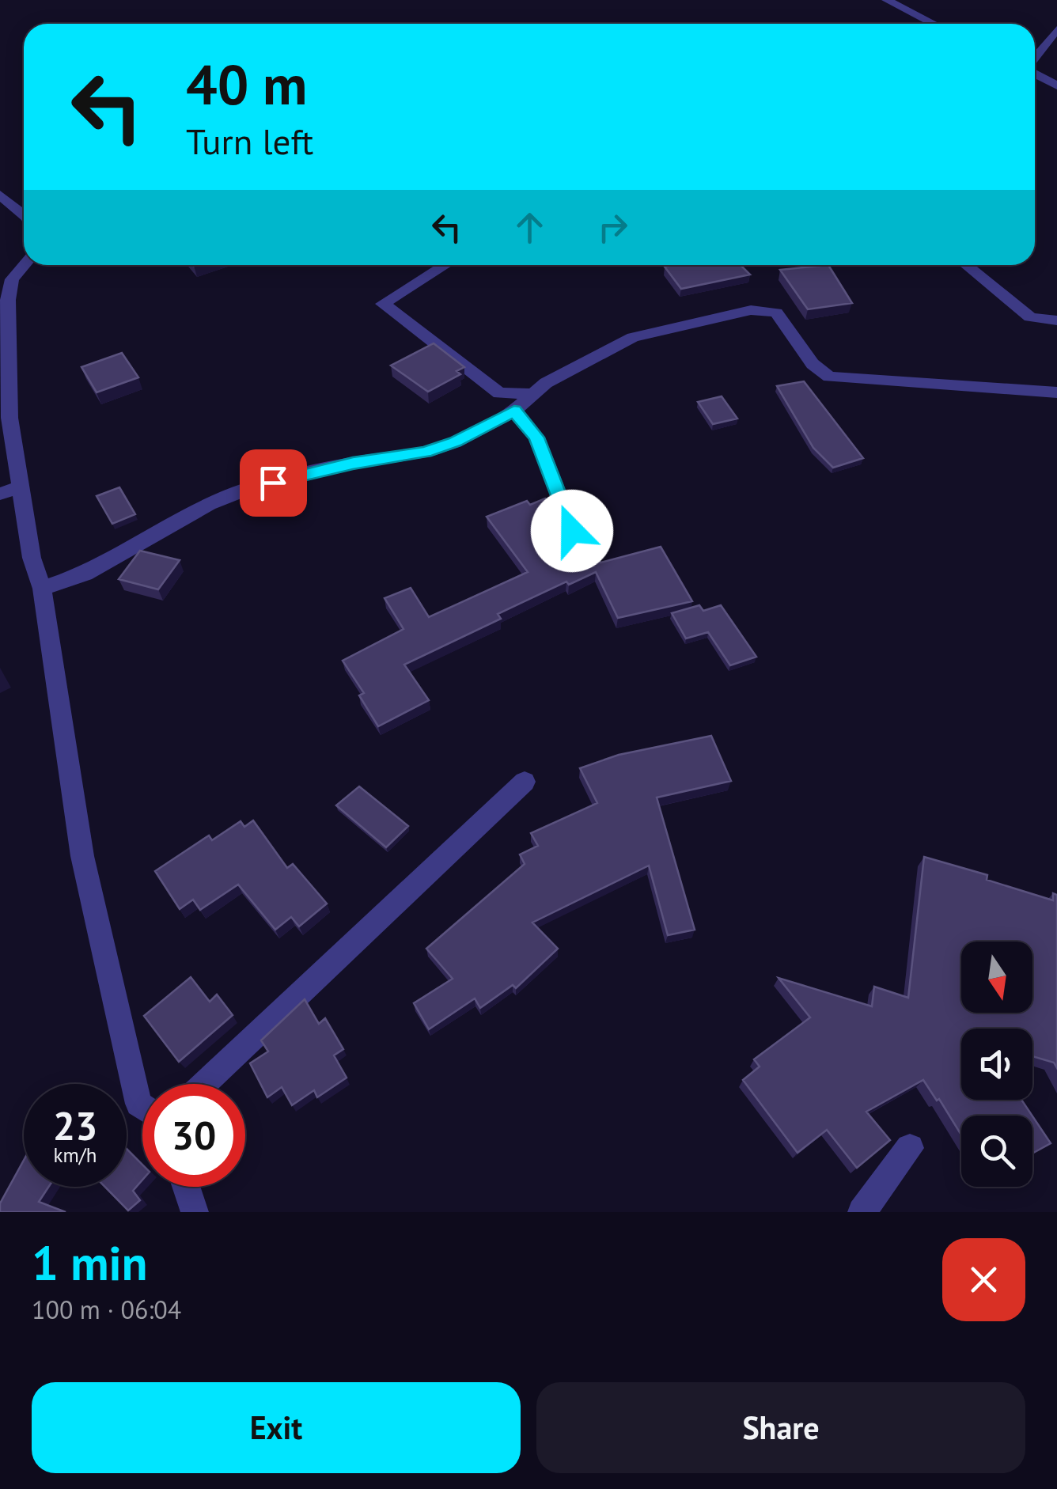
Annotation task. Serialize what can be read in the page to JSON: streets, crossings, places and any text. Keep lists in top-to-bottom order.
{
  "north": "bottom",
  "page": {
    "turn": ["40 m", "Turn left"],
    "speed": "23 km/h",
    "limit": "30",
    "heading": ["1 min", "100 m · 06:04"],
    "buttons": ["Exit", "Share"]
  }
}
